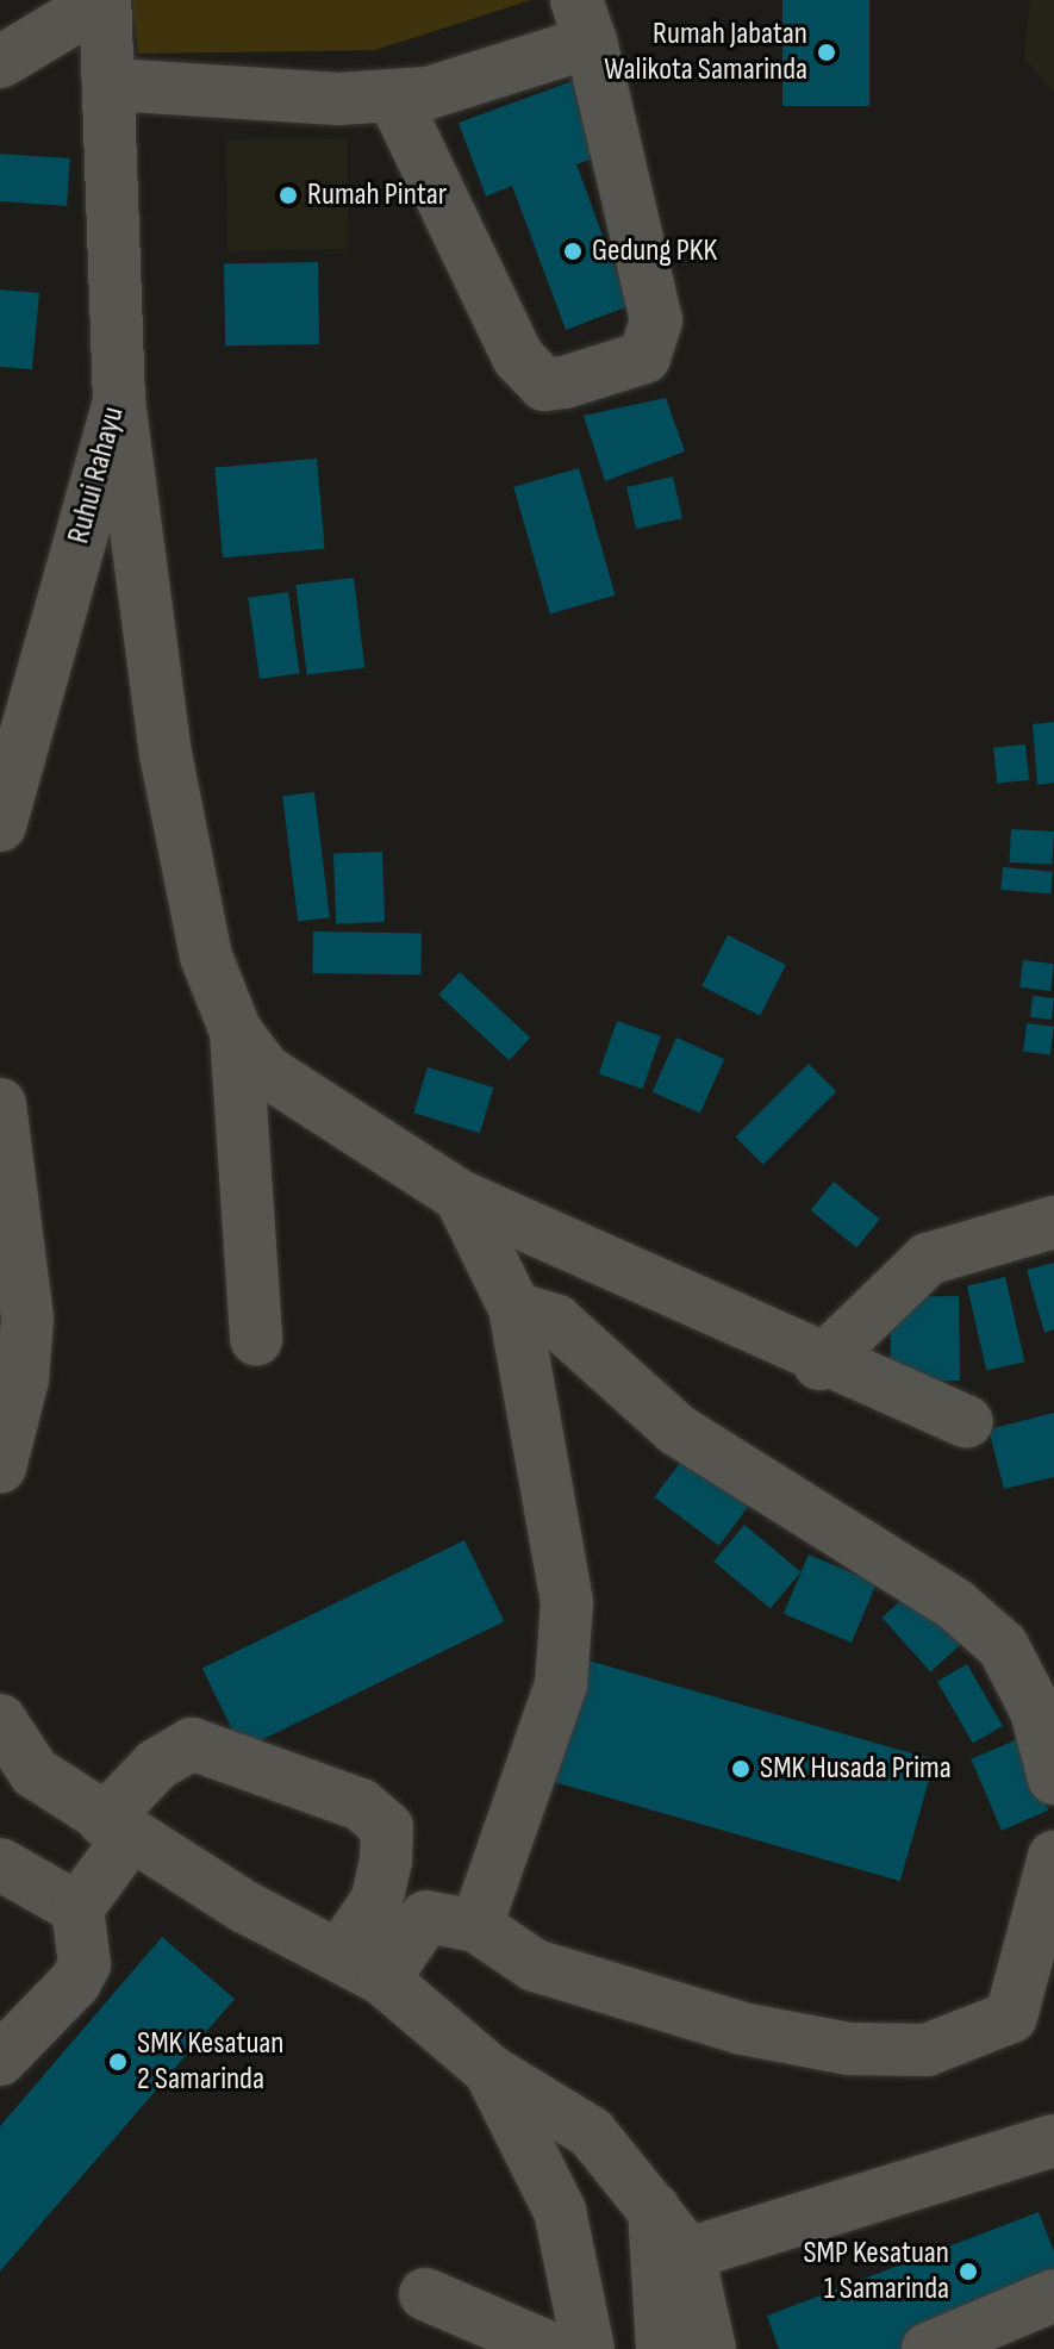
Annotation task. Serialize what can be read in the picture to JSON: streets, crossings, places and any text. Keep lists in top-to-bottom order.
{
  "streets": {
    "street": ["Ruhui Rahayu"]
  },
  "places": [
    "Rumah Jabatan Walikota Samarinda",
    "Rumah Pintar",
    "Gedung PKK",
    "SMK Husada Prima",
    "SMK Kesatuan 2 Samarinda",
    "SMP Kesatuan 1 Samarinda"
  ]
}
